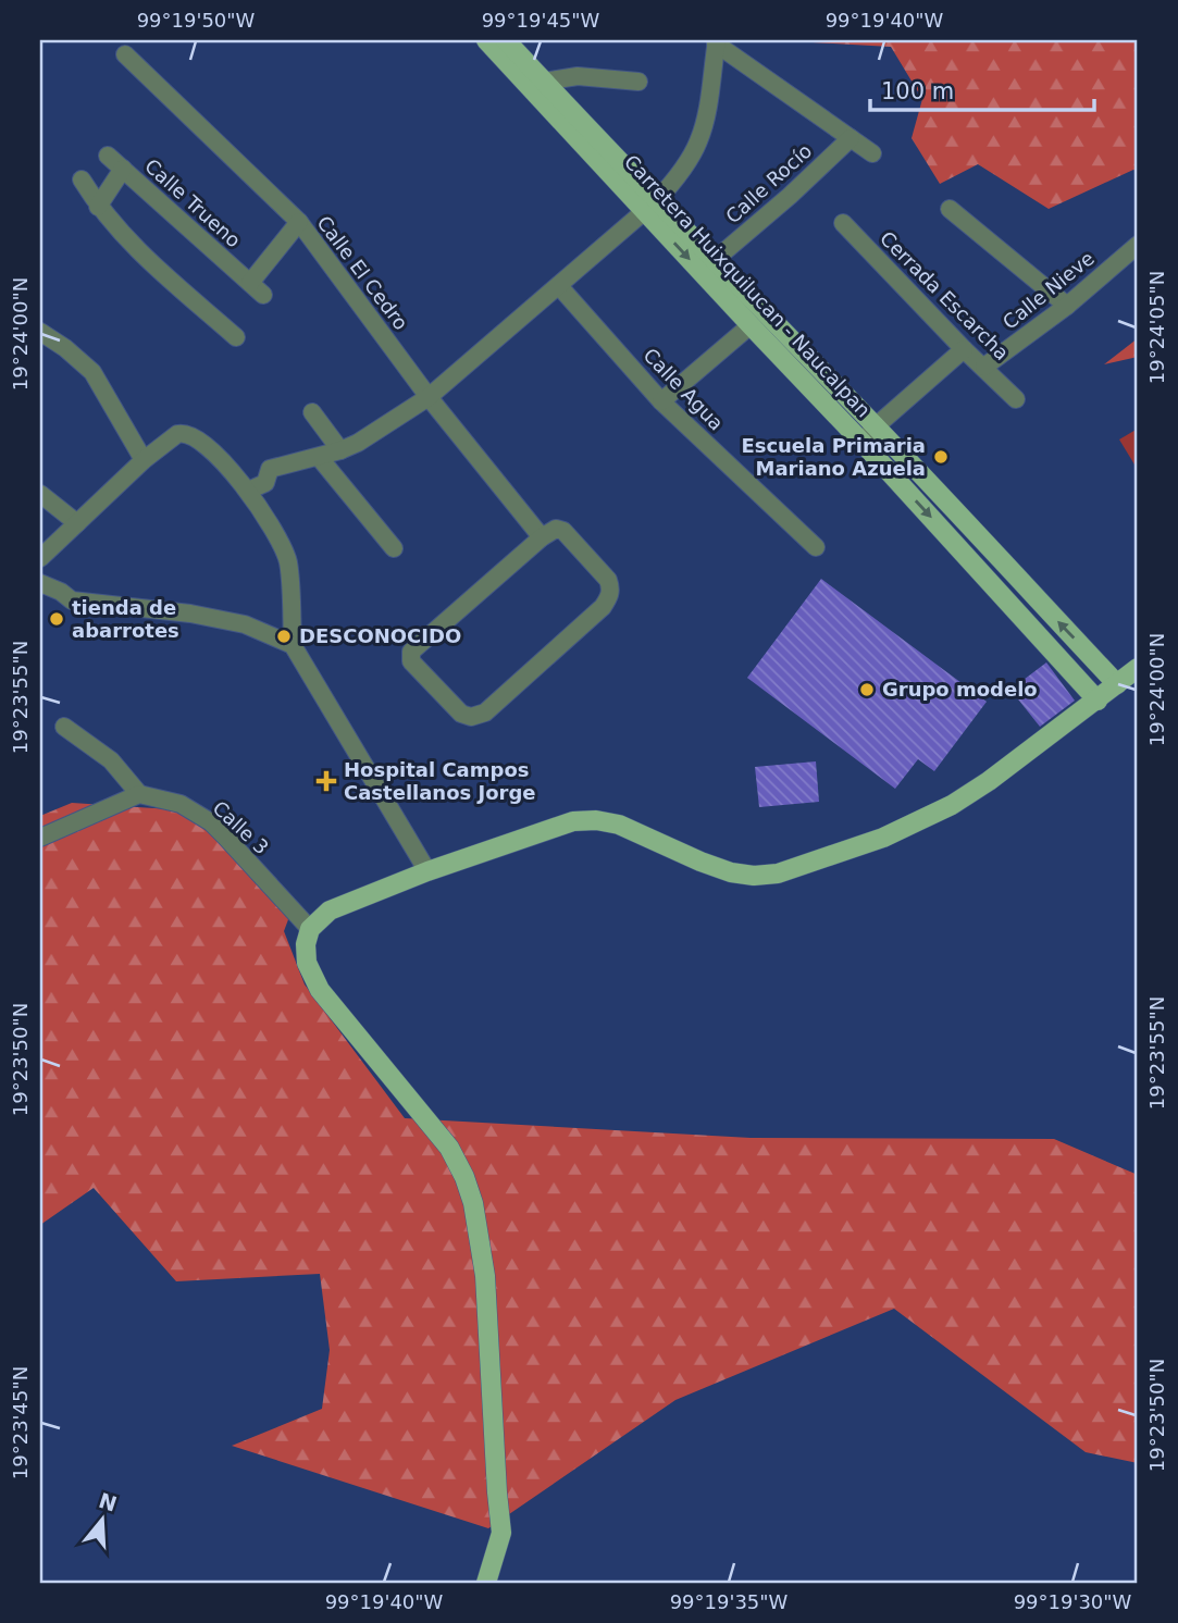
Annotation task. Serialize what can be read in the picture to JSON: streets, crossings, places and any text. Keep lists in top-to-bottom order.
{
  "streets": {
    "main road": ["Carretera Huixquilucan - Naucalpan"],
    "street": [
      "Calle Rocío",
      "Calle Trueno",
      "Calle El Cedro",
      "Calle Nieve",
      "Cerrada Escarcha",
      "Calle Agua",
      "Calle 3"
    ]
  },
  "crossings": [
    ["Calle Rocío", "Carretera Huixquilucan - Naucalpan"],
    ["Calle Nieve", "Cerrada Escarcha"]
  ],
  "places": {
    "other": [
      "Escuela Primaria Mariano Azuela",
      "tienda de abarrotes",
      "DESCONOCIDO",
      "Grupo modelo"
    ],
    "health": ["Hospital Campos Castellanos Jorge"]
  },
  "scale_bar": "100 m",
  "north": "top",
  "coordinates": [
    "99°19'50\"W",
    "99°19'45\"W",
    "99°19'40\"W",
    "19°24'05\"N",
    "19°24'00\"N",
    "19°23'55\"N",
    "19°23'50\"N",
    "19°23'45\"N",
    "99°19'35\"W",
    "99°19'30\"W"
  ]
}
